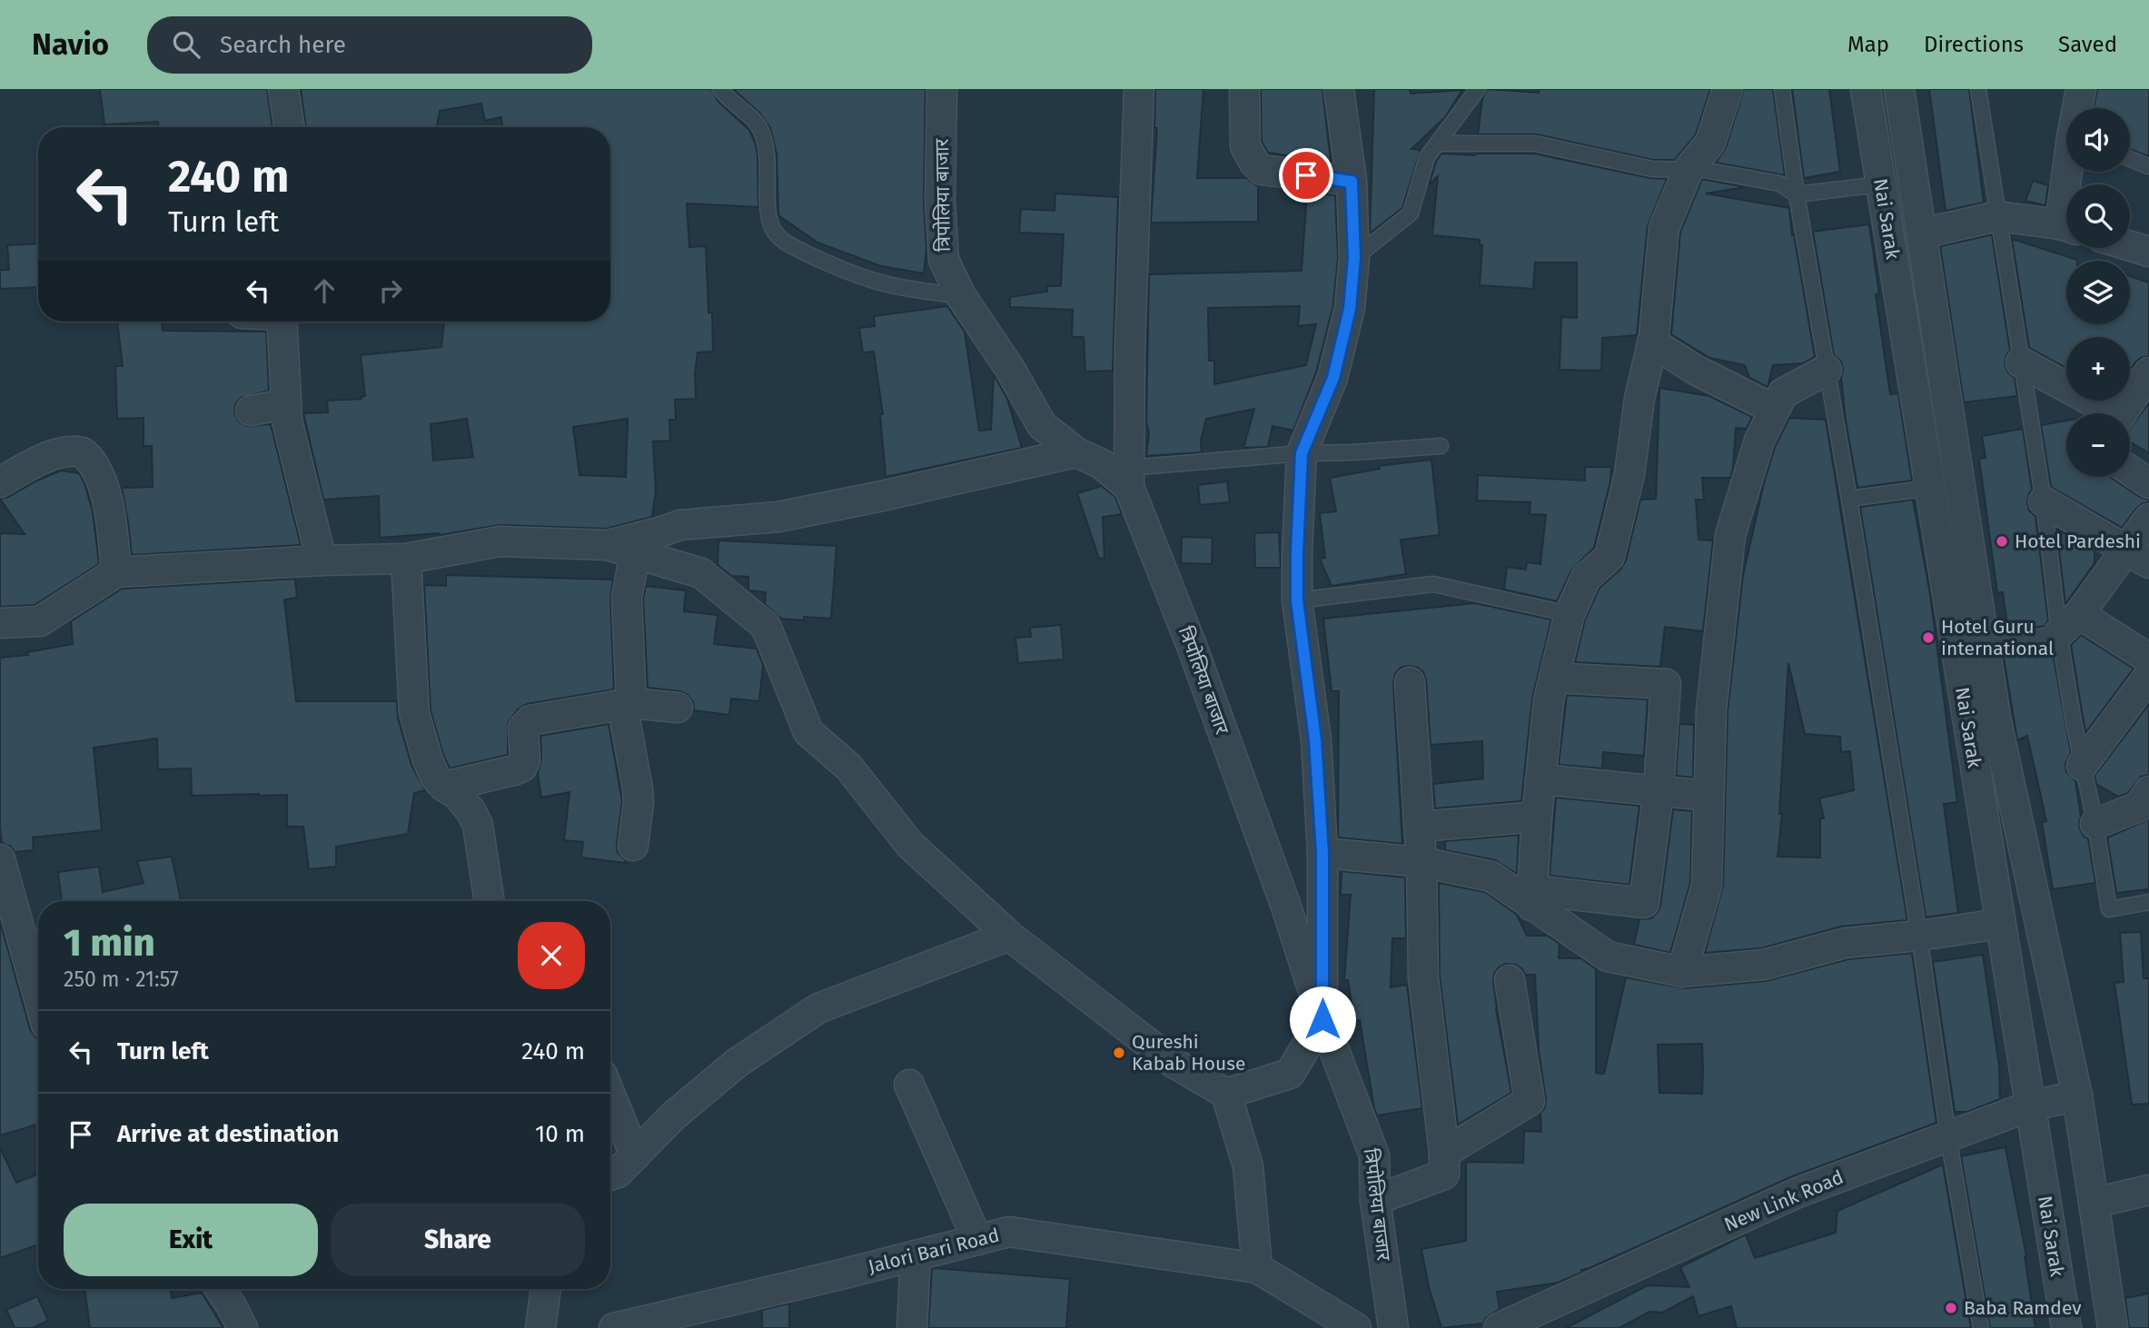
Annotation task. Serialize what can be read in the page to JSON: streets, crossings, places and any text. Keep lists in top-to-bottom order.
{
  "streets": {
    "street": [
      "त्रिपोलिया बाजार",
      "Nai Sarak",
      "New Link Road",
      "Jalori Bari Road"
    ]
  },
  "crossings": [
    ["Nai Sarak", "New Link Road"]
  ],
  "places": [
    "Hotel Pardeshi",
    "Hotel Guru international",
    "Qureshi Kabab House",
    "Baba Ramdev"
  ],
  "page": {
    "header": "Navio",
    "search": "Search here",
    "nav": ["Map", "Directions", "Saved"],
    "map_buttons": ["+", "−"],
    "turn": ["240 m", "Turn left"],
    "heading": ["1 min", "250 m · 21:57"],
    "list": [
      {
        "name": "Turn left",
        "value": "240 m"
      },
      {
        "name": "Arrive at destination",
        "value": "10 m"
      }
    ],
    "buttons": ["Exit", "Share"]
  }
}
